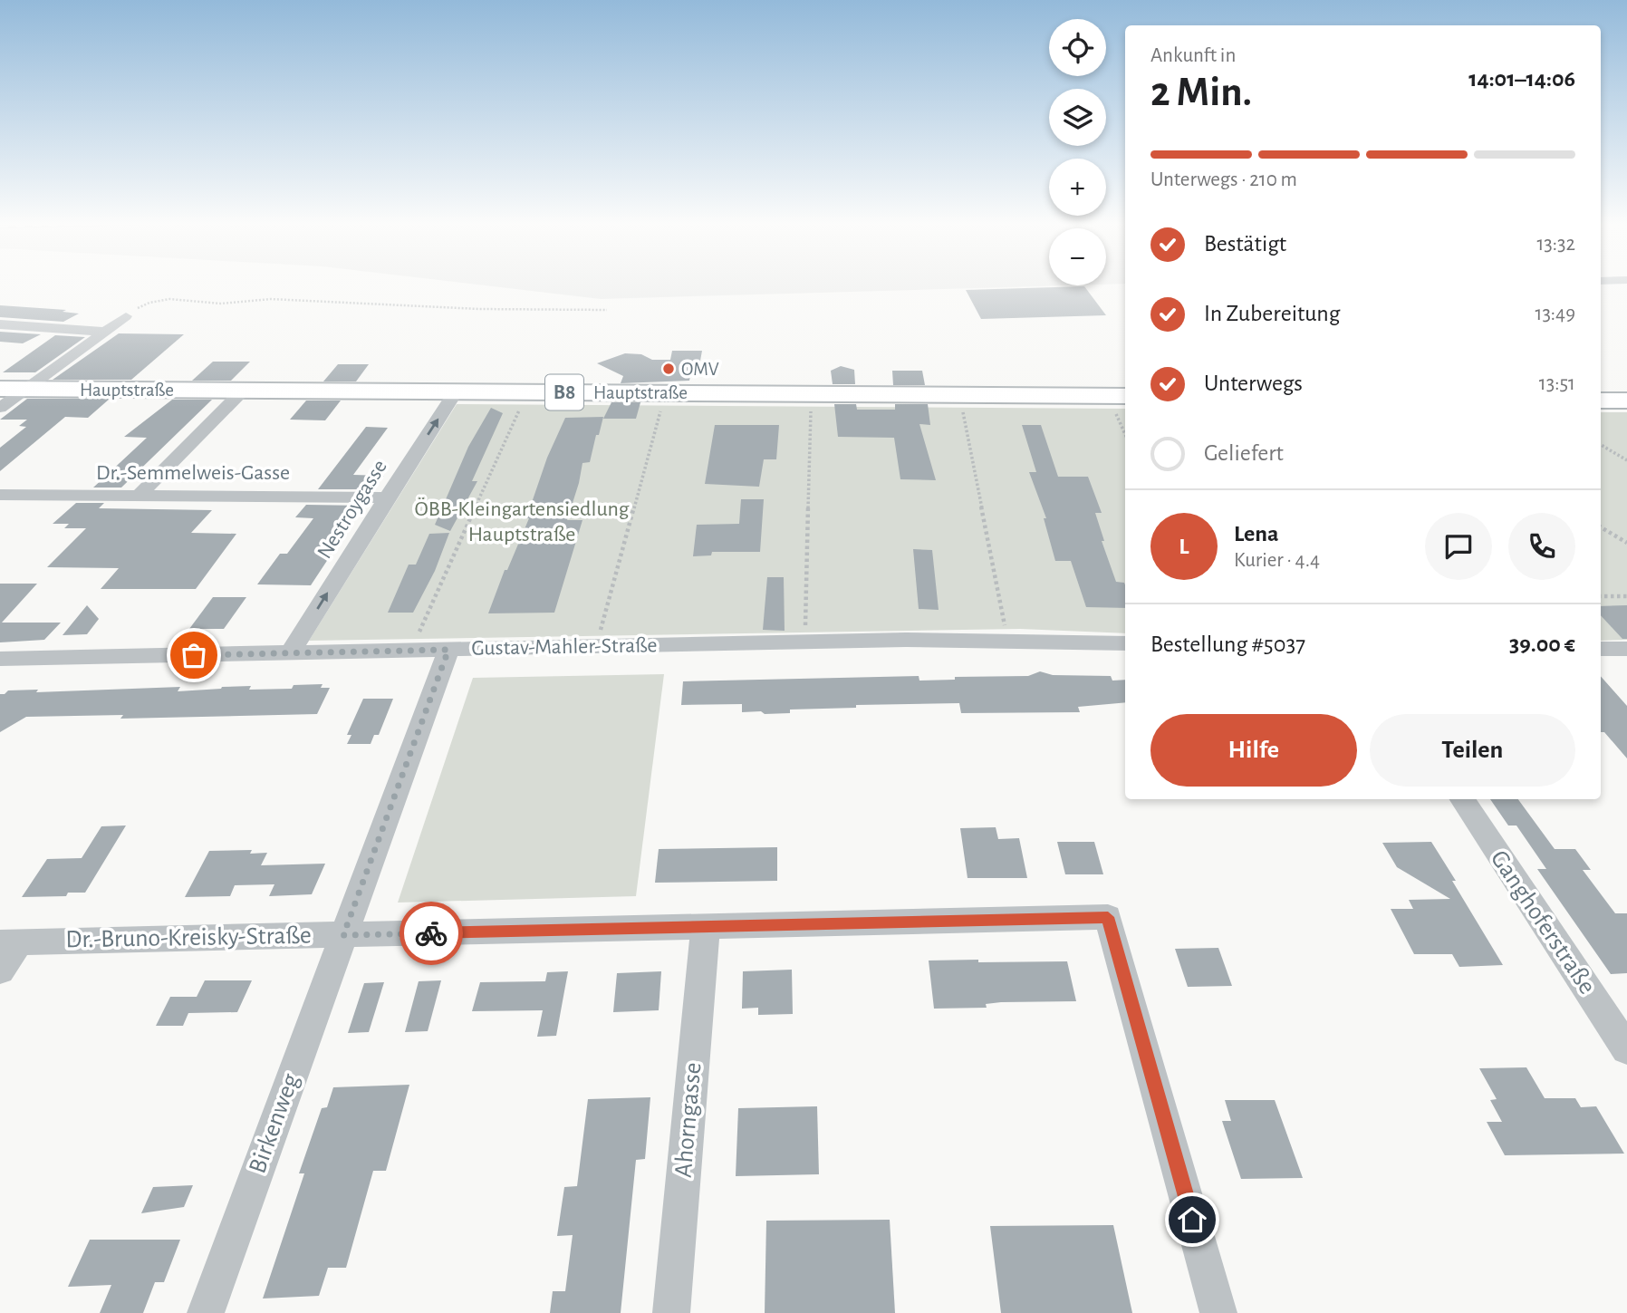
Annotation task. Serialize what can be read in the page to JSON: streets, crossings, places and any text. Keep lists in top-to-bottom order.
{
  "streets": {
    "main road": ["Hauptstraße", "B8"],
    "street": [
      "Dr.-Semmelweis-Gasse",
      "Nestroygasse",
      "Gustav-Mahler-Straße",
      "Ganghoferstraße",
      "Dr.-Bruno-Kreisky-Straße",
      "Ahorngasse",
      "Birkenweg"
    ]
  },
  "crossings": [
    ["Hauptstraße", "Nestroygasse"],
    ["Dr.-Semmelweis-Gasse", "Nestroygasse"],
    ["Nestroygasse", "Gustav-Mahler-Straße"],
    ["Gustav-Mahler-Straße", "Birkenweg"],
    ["Dr.-Bruno-Kreisky-Straße", "Ahorngasse"],
    ["Dr.-Bruno-Kreisky-Straße", "Birkenweg"]
  ],
  "one_way": ["Nestroygasse"],
  "parks": ["ÖBB-Kleingartensiedlung Hauptstraße"],
  "places": ["OMV"],
  "page": {
    "map_buttons": ["+", "−"],
    "heading": ["2 Min.", "Ankunft in", "14:01–14:06"],
    "panel": [
      "Lena",
      "Kurier · 4.4",
      "Bestellung #5037",
      "39.00 €"
    ],
    "bar": "Unterwegs · 210 m",
    "list": [
      ["Bestätigt", "13:32"],
      ["In Zubereitung", "13:49"],
      ["Unterwegs", "13:51"],
      "Geliefert"
    ],
    "round": "L",
    "buttons": ["Hilfe", "Teilen"]
  }
}
